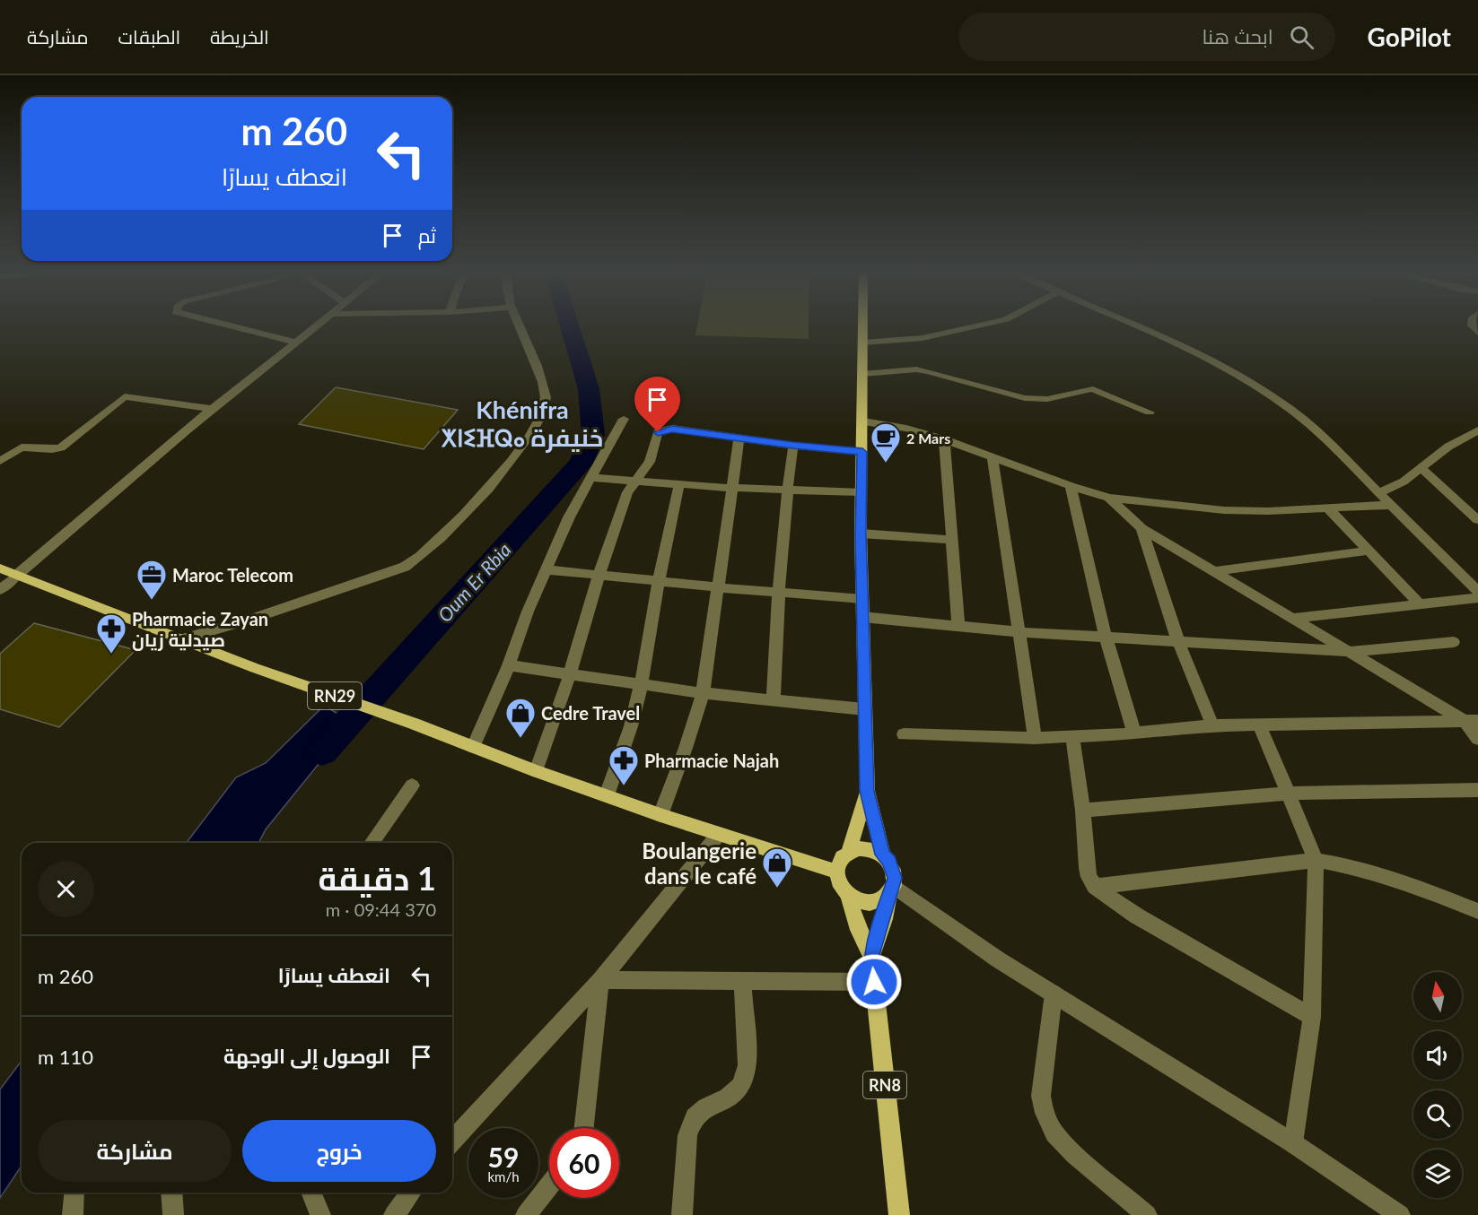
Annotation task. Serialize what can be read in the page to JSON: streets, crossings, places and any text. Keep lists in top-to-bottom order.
{
  "streets": {
    "main road": ["RN29", "RN8"]
  },
  "crossings": [
    ["RN29", "RN8"]
  ],
  "districts": ["Khénifra ⵅⵏⵉⴼⵕⴰ خنيفرة"],
  "water": ["Oum Er Rbia"],
  "places": {
    "cafe": ["2 Mars"],
    "office": ["Maroc Telecom"],
    "pharmacy": ["Pharmacie Zayan صيدلية زيان", "Pharmacie Najah"],
    "shop": ["Cedre Travel", "Boulangerie dans le café"]
  },
  "north": "top",
  "page": {
    "header": "GoPilot",
    "search": "ابحث هنا",
    "nav": ["الخريطة", "الطبقات", "مشاركة"],
    "turn": ["260 m", "انعطف يسارًا"],
    "then": "ثم",
    "heading": ["1 دقيقة", "370 m · 09:44"],
    "list": [
      {
        "name": "انعطف يسارًا",
        "value": "260 m"
      },
      {
        "name": "الوصول إلى الوجهة",
        "value": "110 m"
      }
    ],
    "buttons": ["خروج", "مشاركة"],
    "speed": "59 km/h",
    "limit": "60"
  }
}
